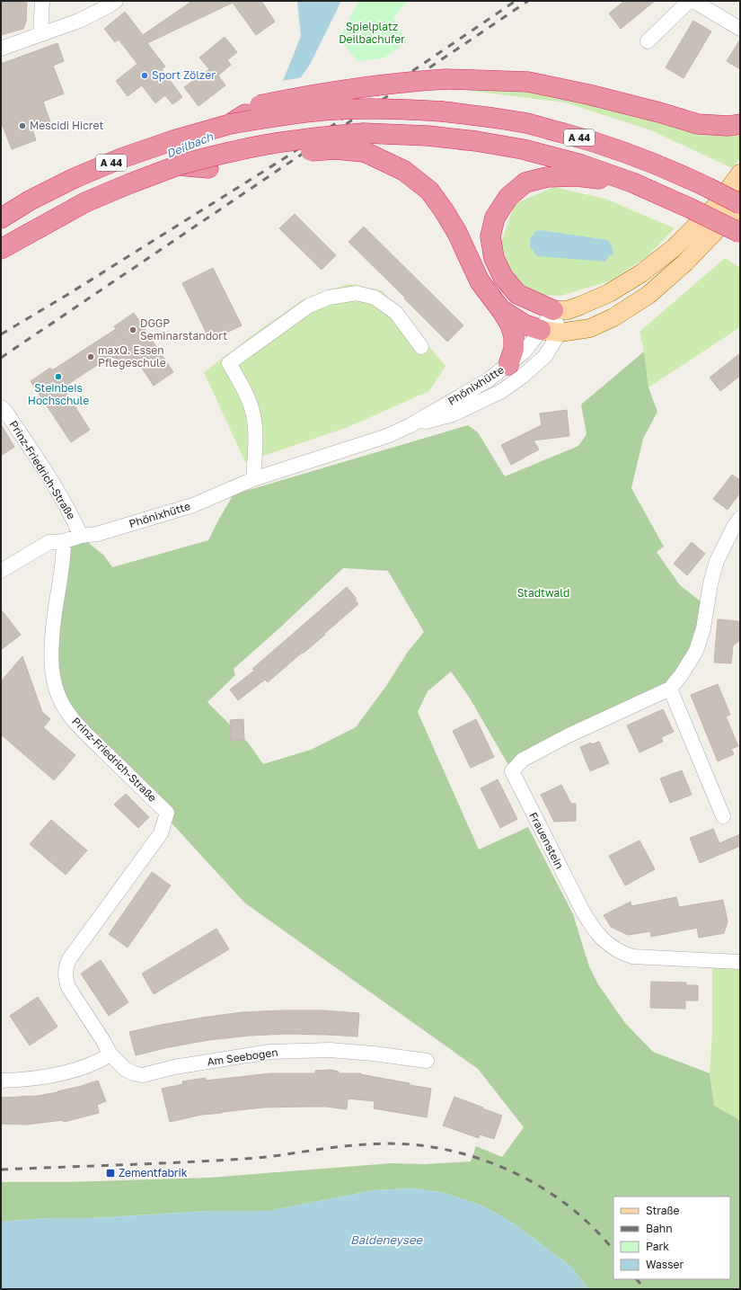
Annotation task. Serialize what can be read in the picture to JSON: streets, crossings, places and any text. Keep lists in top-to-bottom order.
{
  "streets": {
    "highway": ["A 44"],
    "street": [
      "Phönixhütte",
      "Prinz-Friedrich-Straße",
      "Frauenstein",
      "Am Seebogen"
    ]
  },
  "crossings": [
    ["Phönixhütte", "Prinz-Friedrich-Straße"],
    ["Prinz-Friedrich-Straße", "Am Seebogen"]
  ],
  "water": ["Deilbach", "Baldeneysee"],
  "parks": ["Spielplatz Deilbachufer", "Stadtwald"],
  "places": {
    "other": [
      "Sport Zölzer",
      "Mescidi Hicret",
      "DGGP Seminarstandort",
      "maxQ. Essen Pflegeschule",
      "Steinbeis Hochschule"
    ],
    "transit": ["Zementfabrik"]
  },
  "legend": [
    "Straße",
    "Bahn",
    "Park",
    "Wasser"
  ]
}
